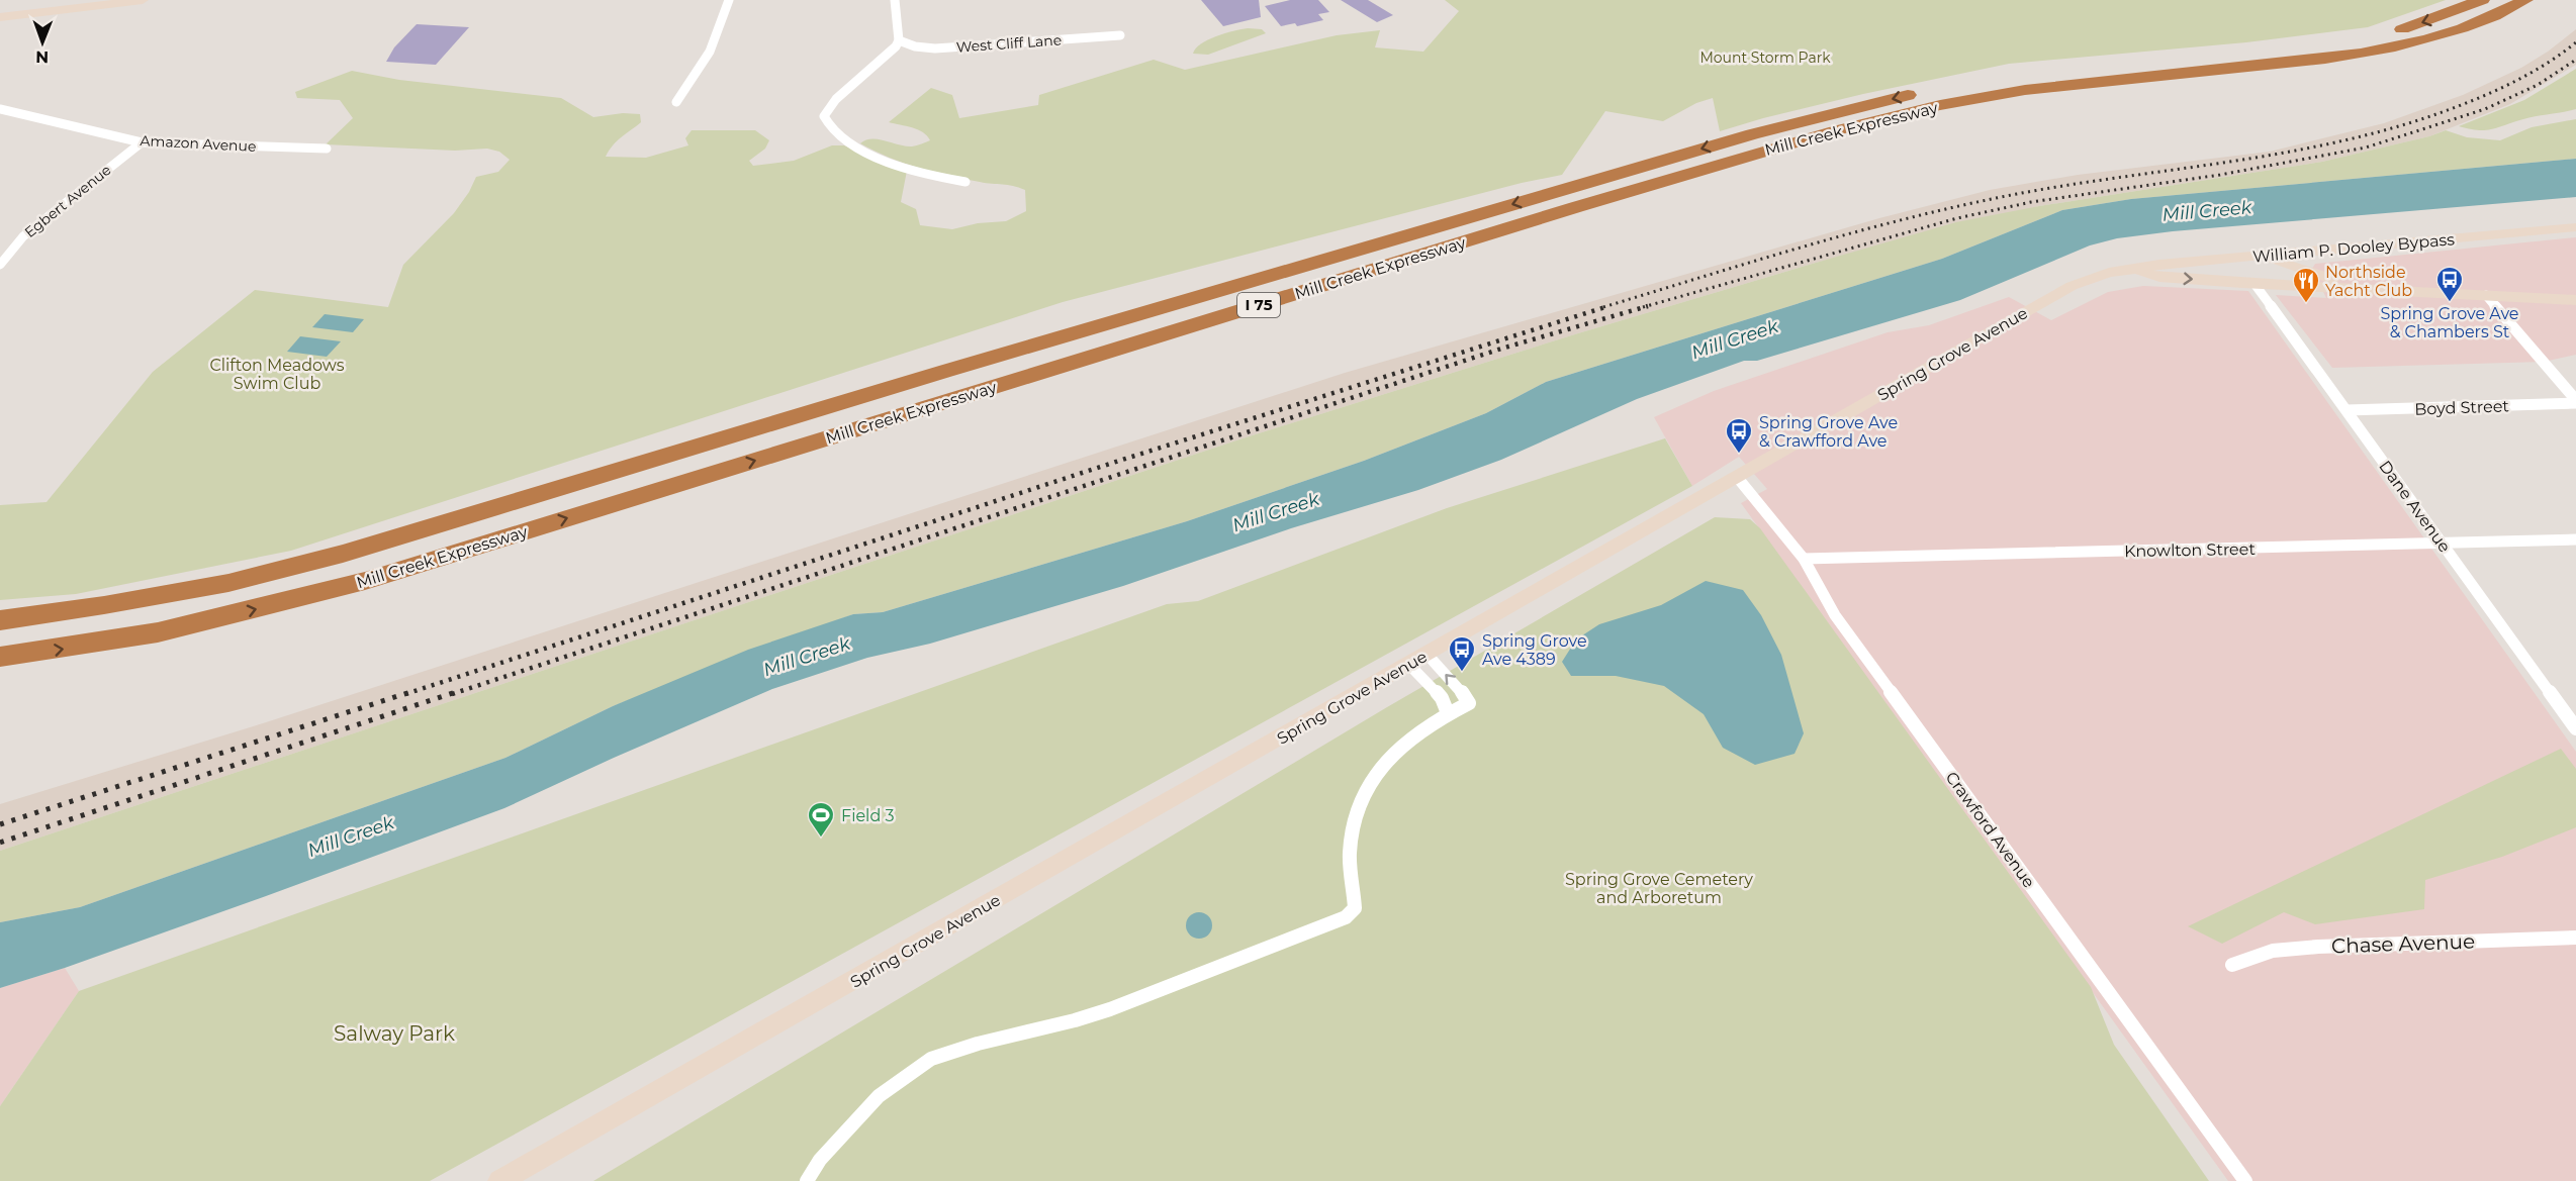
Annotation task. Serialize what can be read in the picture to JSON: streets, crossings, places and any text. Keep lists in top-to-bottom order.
{
  "streets": {
    "highway": ["Mill Creek Expressway", "I 75"],
    "main road": ["William P. Dooley Bypass", "Spring Grove Avenue"],
    "street": [
      "West Cliff Lane",
      "Amazon Avenue",
      "Egbert Avenue",
      "Boyd Street",
      "Dane Avenue",
      "Knowlton Street",
      "Crawford Avenue",
      "Chase Avenue"
    ]
  },
  "crossings": [
    ["Amazon Avenue", "Egbert Avenue"],
    ["William P. Dooley Bypass", "Spring Grove Avenue"],
    ["Spring Grove Avenue", "Dane Avenue"],
    ["Spring Grove Avenue", "Crawford Avenue"],
    ["Boyd Street", "Dane Avenue"],
    ["Dane Avenue", "Knowlton Street"],
    ["Knowlton Street", "Crawford Avenue"]
  ],
  "water": ["Mill Creek"],
  "parks": [
    "Mount Storm Park",
    "Clifton Meadows Swim Club",
    "Spring Grove Cemetery and Arboretum",
    "Salway Park"
  ],
  "places": {
    "bus stop": ["Spring Grove Ave & Chambers St", "Spring Grove Ave & Crawfford Ave", "Spring Grove Ave 4389"],
    "restaurant": ["Northside Yacht Club"],
    "sports": ["Field 3"]
  },
  "north": "bottom"
}
